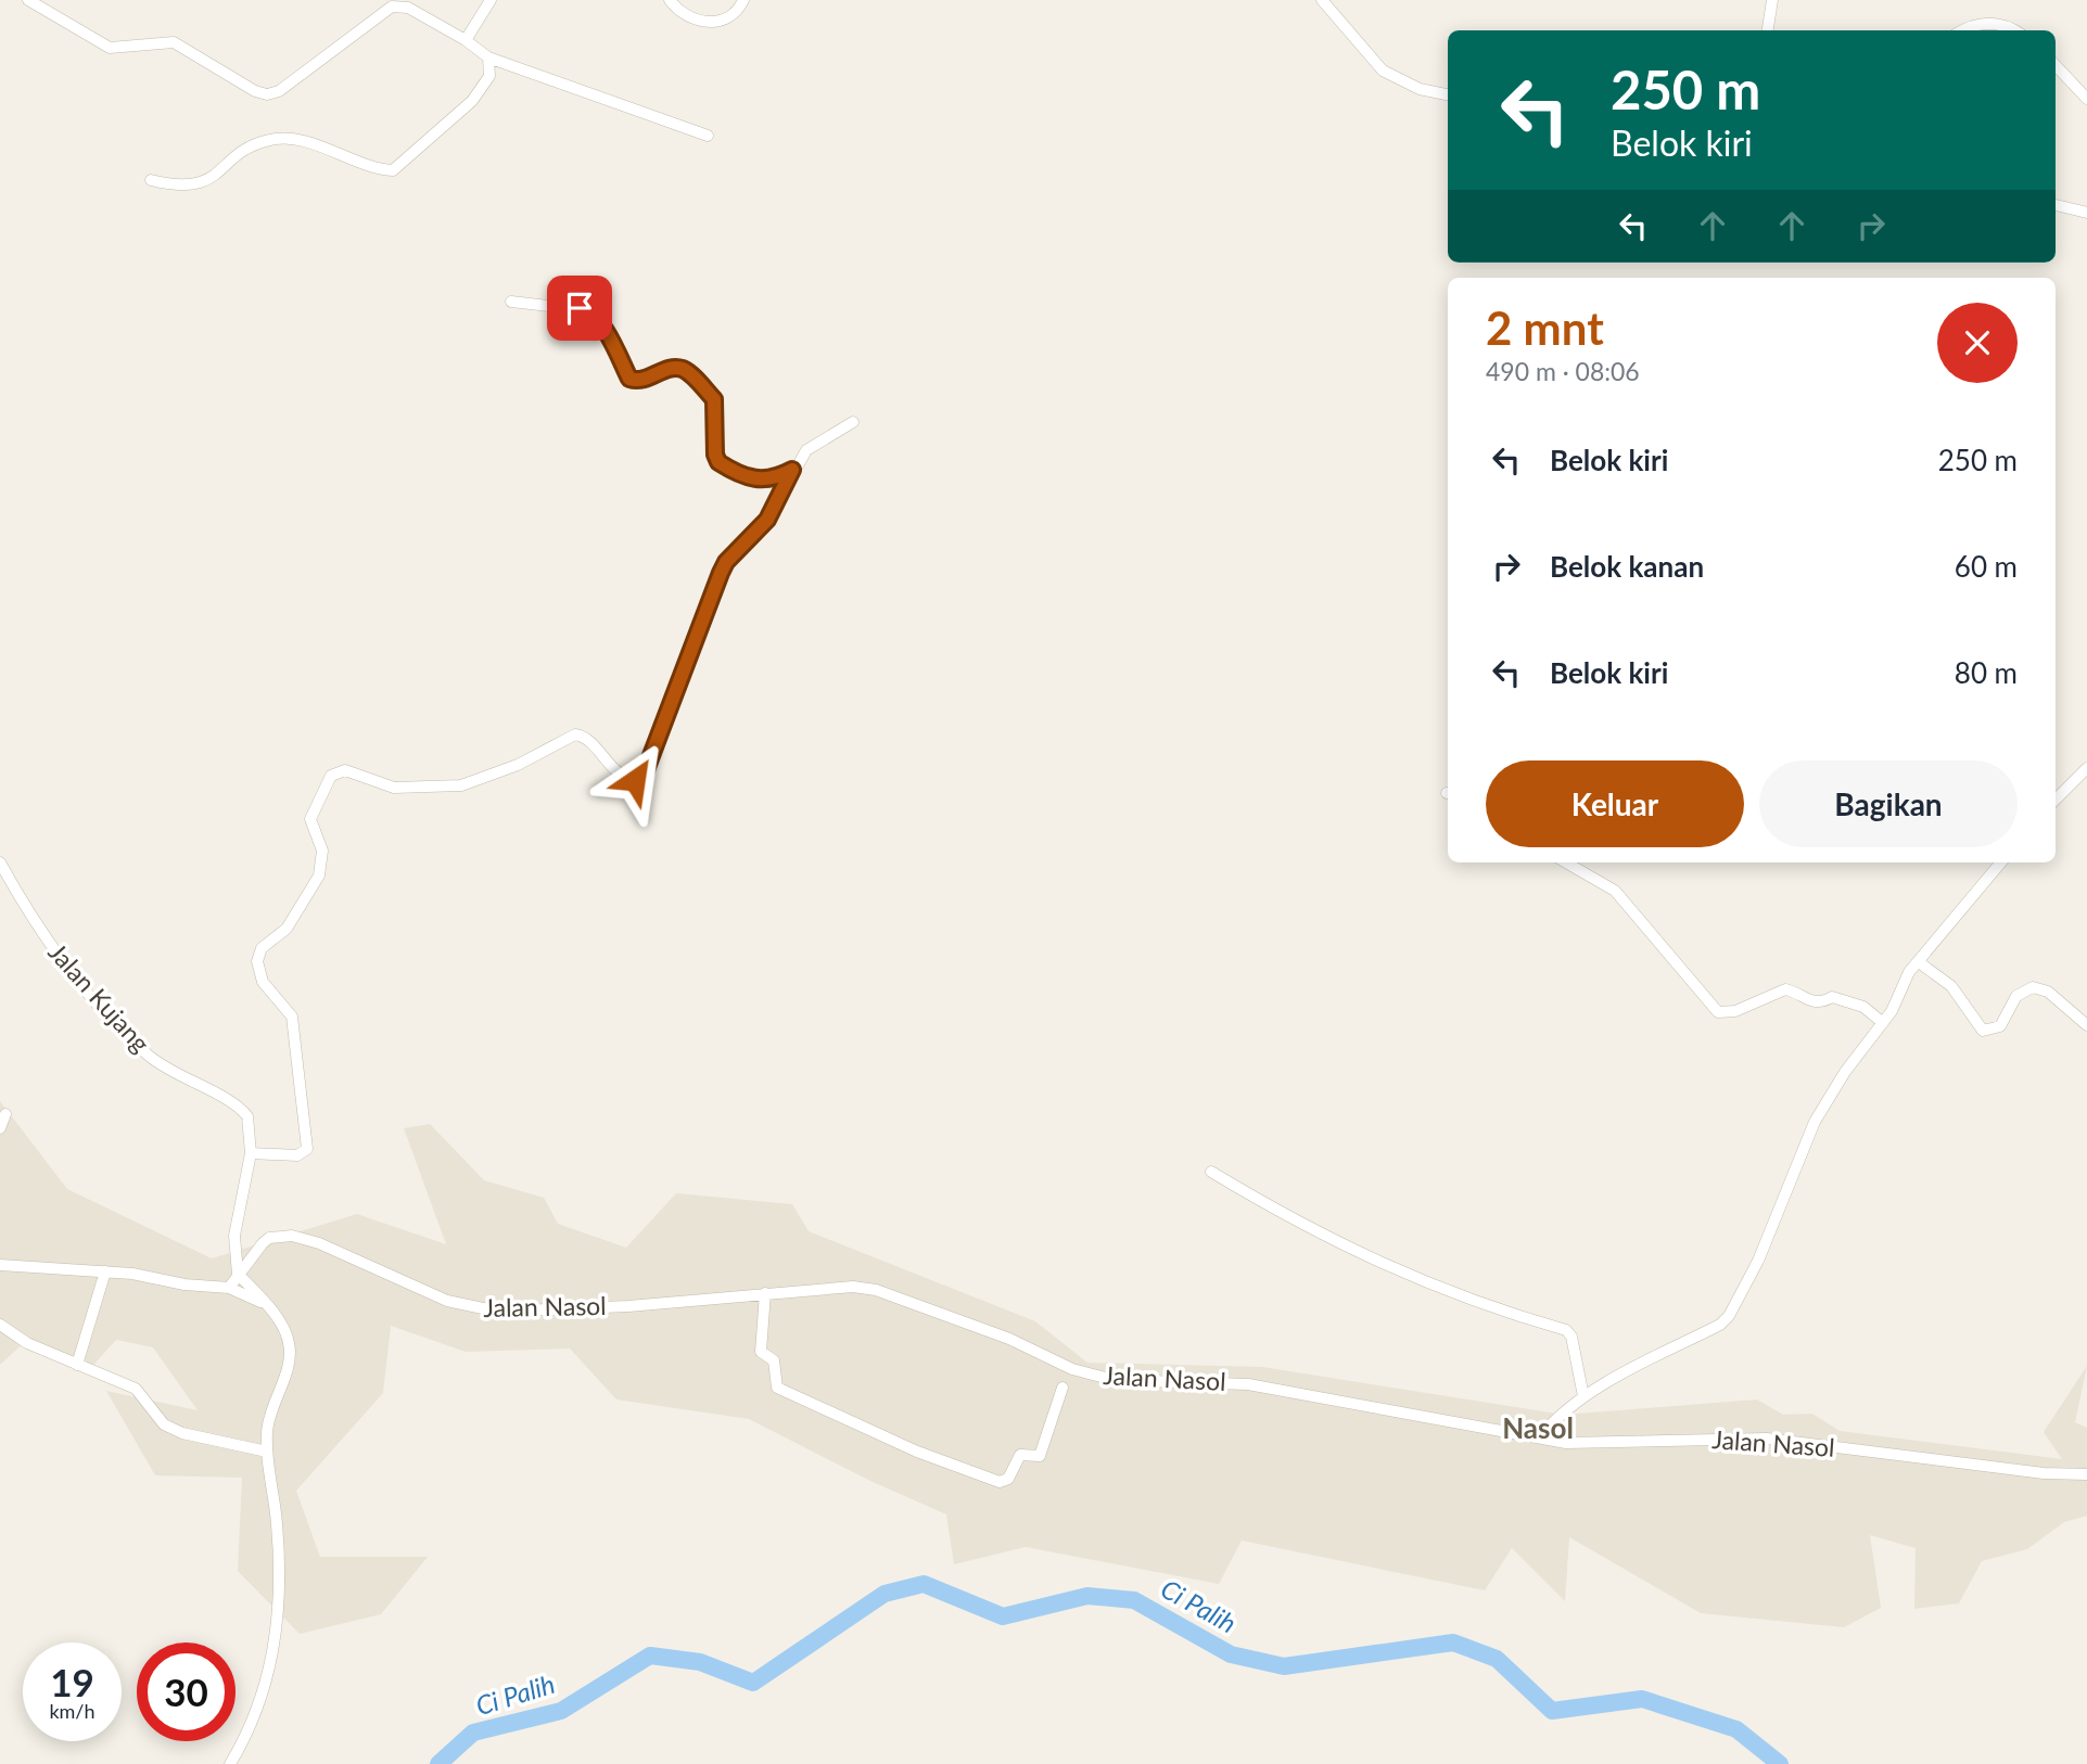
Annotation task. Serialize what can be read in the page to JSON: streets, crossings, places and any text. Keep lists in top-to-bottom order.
{
  "streets": {
    "street": ["Jalan Kujang", "Jalan Nasol"]
  },
  "crossings": [
    ["Jalan Kujang", "Jalan Nasol"]
  ],
  "districts": ["Nasol"],
  "water": ["Ci Palih"],
  "page": {
    "turn": ["250 m", "Belok kiri"],
    "heading": ["2 mnt", "490 m · 08:06"],
    "list": [
      {
        "name": "Belok kiri",
        "value": "250 m"
      },
      {
        "name": "Belok kanan",
        "value": "60 m"
      },
      {
        "name": "Belok kiri",
        "value": "80 m"
      }
    ],
    "buttons": ["Keluar", "Bagikan"],
    "speed": "19 km/h",
    "limit": "30"
  }
}
